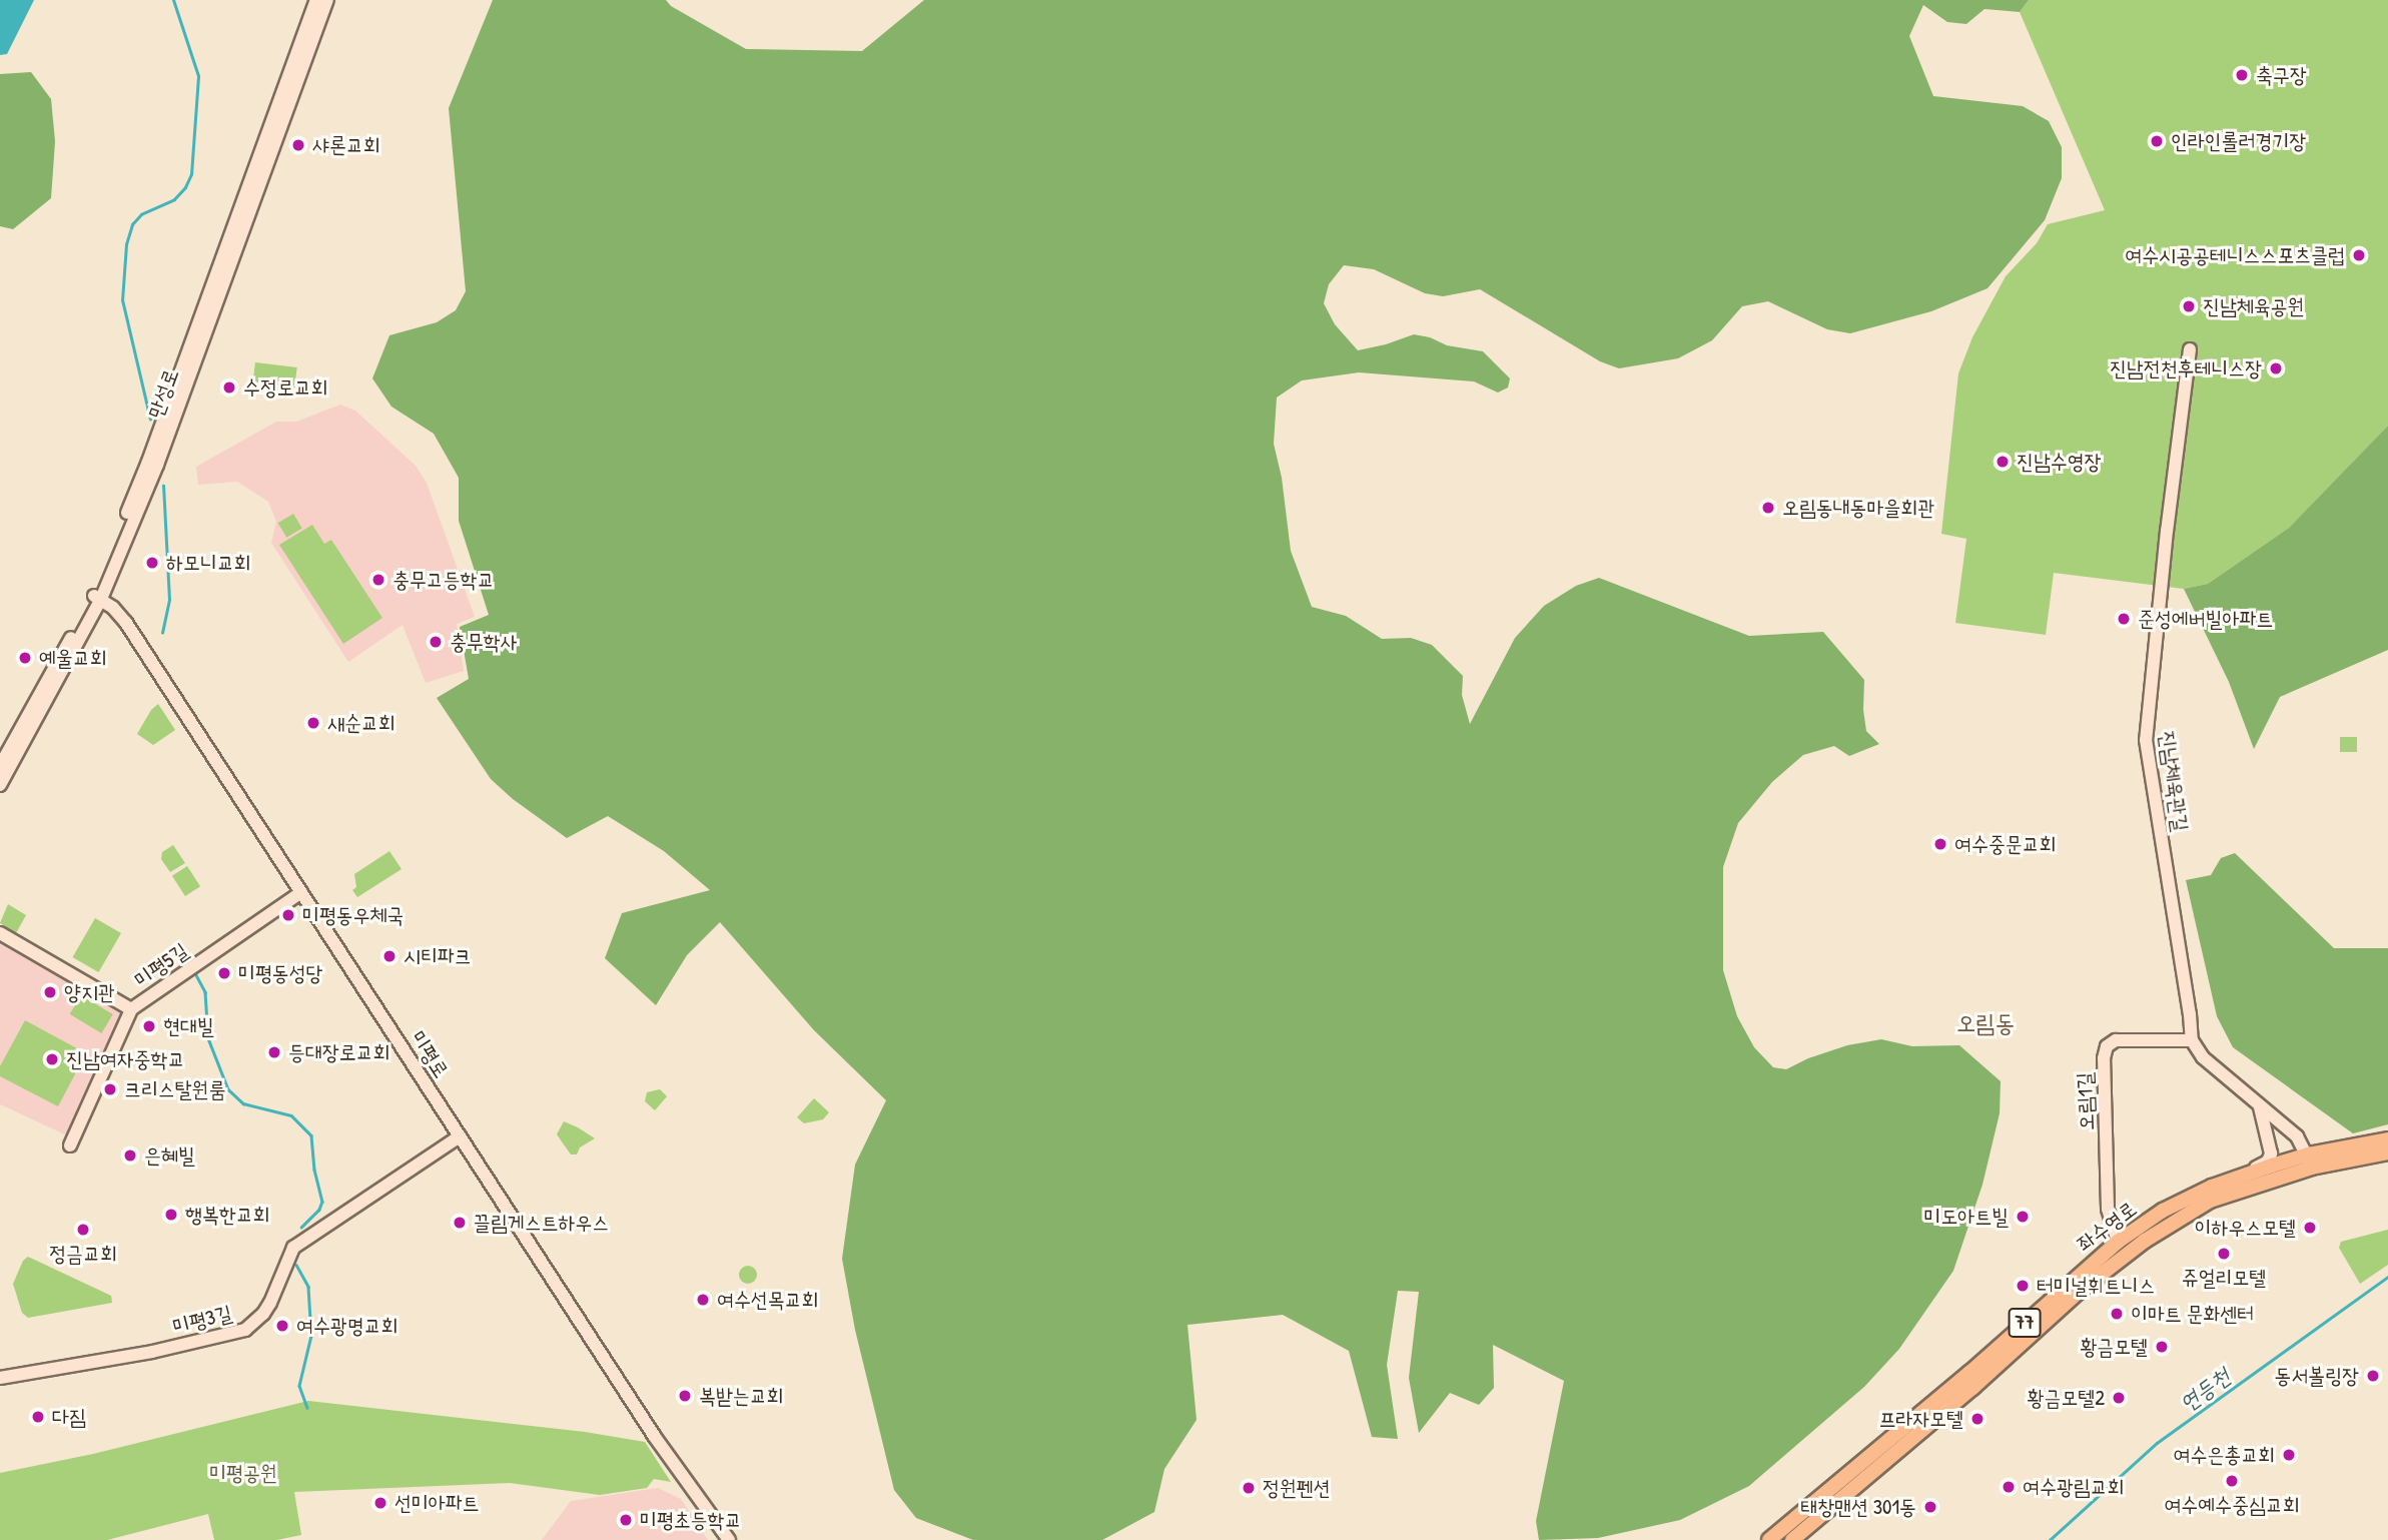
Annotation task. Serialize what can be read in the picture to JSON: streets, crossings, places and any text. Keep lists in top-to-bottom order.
{
  "streets": {
    "main road": ["좌수영로", "77"],
    "street": [
      "만성로",
      "진남체육관길",
      "미평5길",
      "미평로",
      "오림1길",
      "미평3길"
    ]
  },
  "crossings": [
    ["만성로", "미평로"],
    ["진남체육관길", "오림1길"],
    ["미평5길", "미평로"],
    ["미평로", "미평3길"],
    ["오림1길", "좌수영로"]
  ],
  "districts": ["오림동"],
  "water": ["연등천"],
  "parks": ["미평공원"],
  "places": [
    "축구장",
    "인라인롤러경기장",
    "샤론교회",
    "여수시공공테니스스포츠클럽",
    "진남체육공원",
    "진남전천후테니스장",
    "수정로교회",
    "진남수영장",
    "오림동내동마을회관",
    "하모니교회",
    "충무고등학교",
    "준성에버빌아파트",
    "충무학사",
    "예울교회",
    "새순교회",
    "여수중문교회",
    "미평동우체국",
    "시티파크",
    "미평동성당",
    "양지관",
    "현대빌",
    "등대장로교회",
    "진남여자중학교",
    "크리스탈원룸",
    "은혜빌",
    "행복한교회",
    "미도아트빌",
    "끌림게스트하우스",
    "이하우스모텔",
    "정금교회",
    "쥬얼리모텔",
    "터미널휘트니스",
    "여수선목교회",
    "이마트 문화센터",
    "여수광명교회",
    "황금모텔",
    "동서볼링장",
    "복받는교회",
    "황금모텔2",
    "다짐",
    "프라자모텔",
    "여수은총교회",
    "여수예수중심교회",
    "여수광림교회",
    "정원펜션",
    "선미아파트",
    "태창맨션 301동",
    "미평초등학교"
  ]
}
